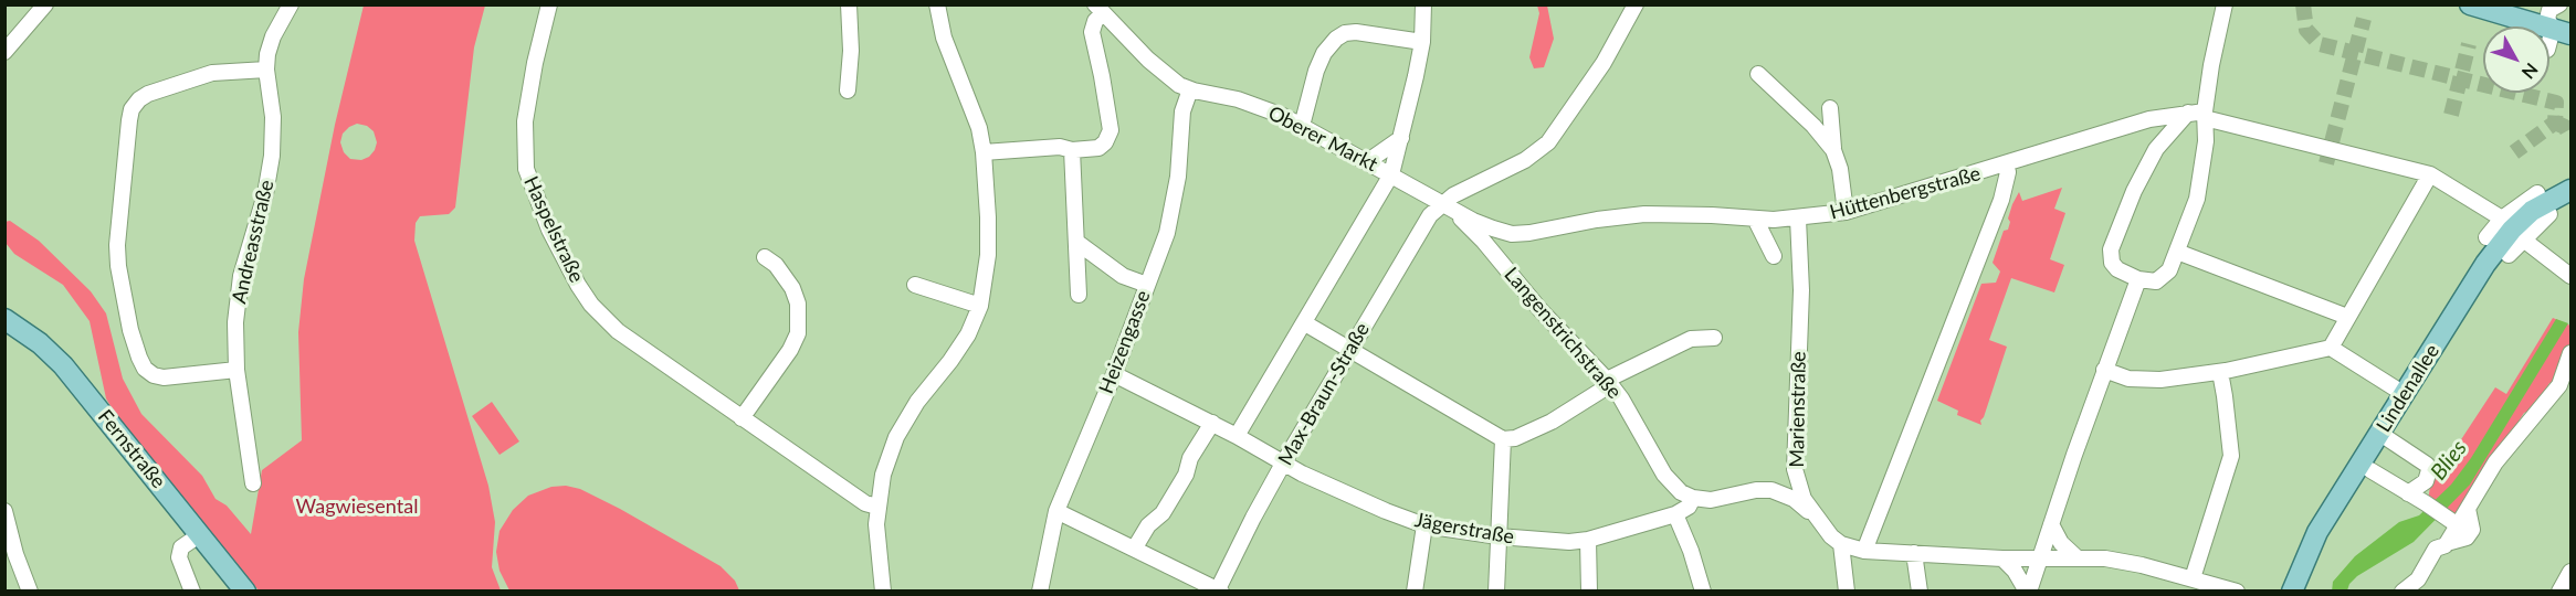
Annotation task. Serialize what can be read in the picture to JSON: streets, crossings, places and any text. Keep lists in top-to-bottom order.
{
  "streets": {
    "main road": ["Lindenallee", "Fernstraße"],
    "street": [
      "Oberer Markt",
      "Hüttenbergstraße",
      "Haspelstraße",
      "Andreasstraße",
      "Langenstrichstraße",
      "Heizengasse",
      "Max-Braun-Straße",
      "Marienstraße",
      "Jägerstraße"
    ]
  },
  "crossings": [
    ["Oberer Markt", "Hüttenbergstraße"],
    ["Oberer Markt", "Langenstrichstraße"],
    ["Oberer Markt", "Heizengasse"],
    ["Oberer Markt", "Max-Braun-Straße"],
    ["Hüttenbergstraße", "Langenstrichstraße"],
    ["Hüttenbergstraße", "Lindenallee"],
    ["Hüttenbergstraße", "Max-Braun-Straße"],
    ["Hüttenbergstraße", "Marienstraße"],
    ["Langenstrichstraße", "Max-Braun-Straße"],
    ["Langenstrichstraße", "Jägerstraße"],
    ["Heizengasse", "Jägerstraße"],
    ["Max-Braun-Straße", "Jägerstraße"]
  ],
  "water": ["Blies"],
  "parks": ["Wagwiesental"],
  "north": "bottom right"
}
